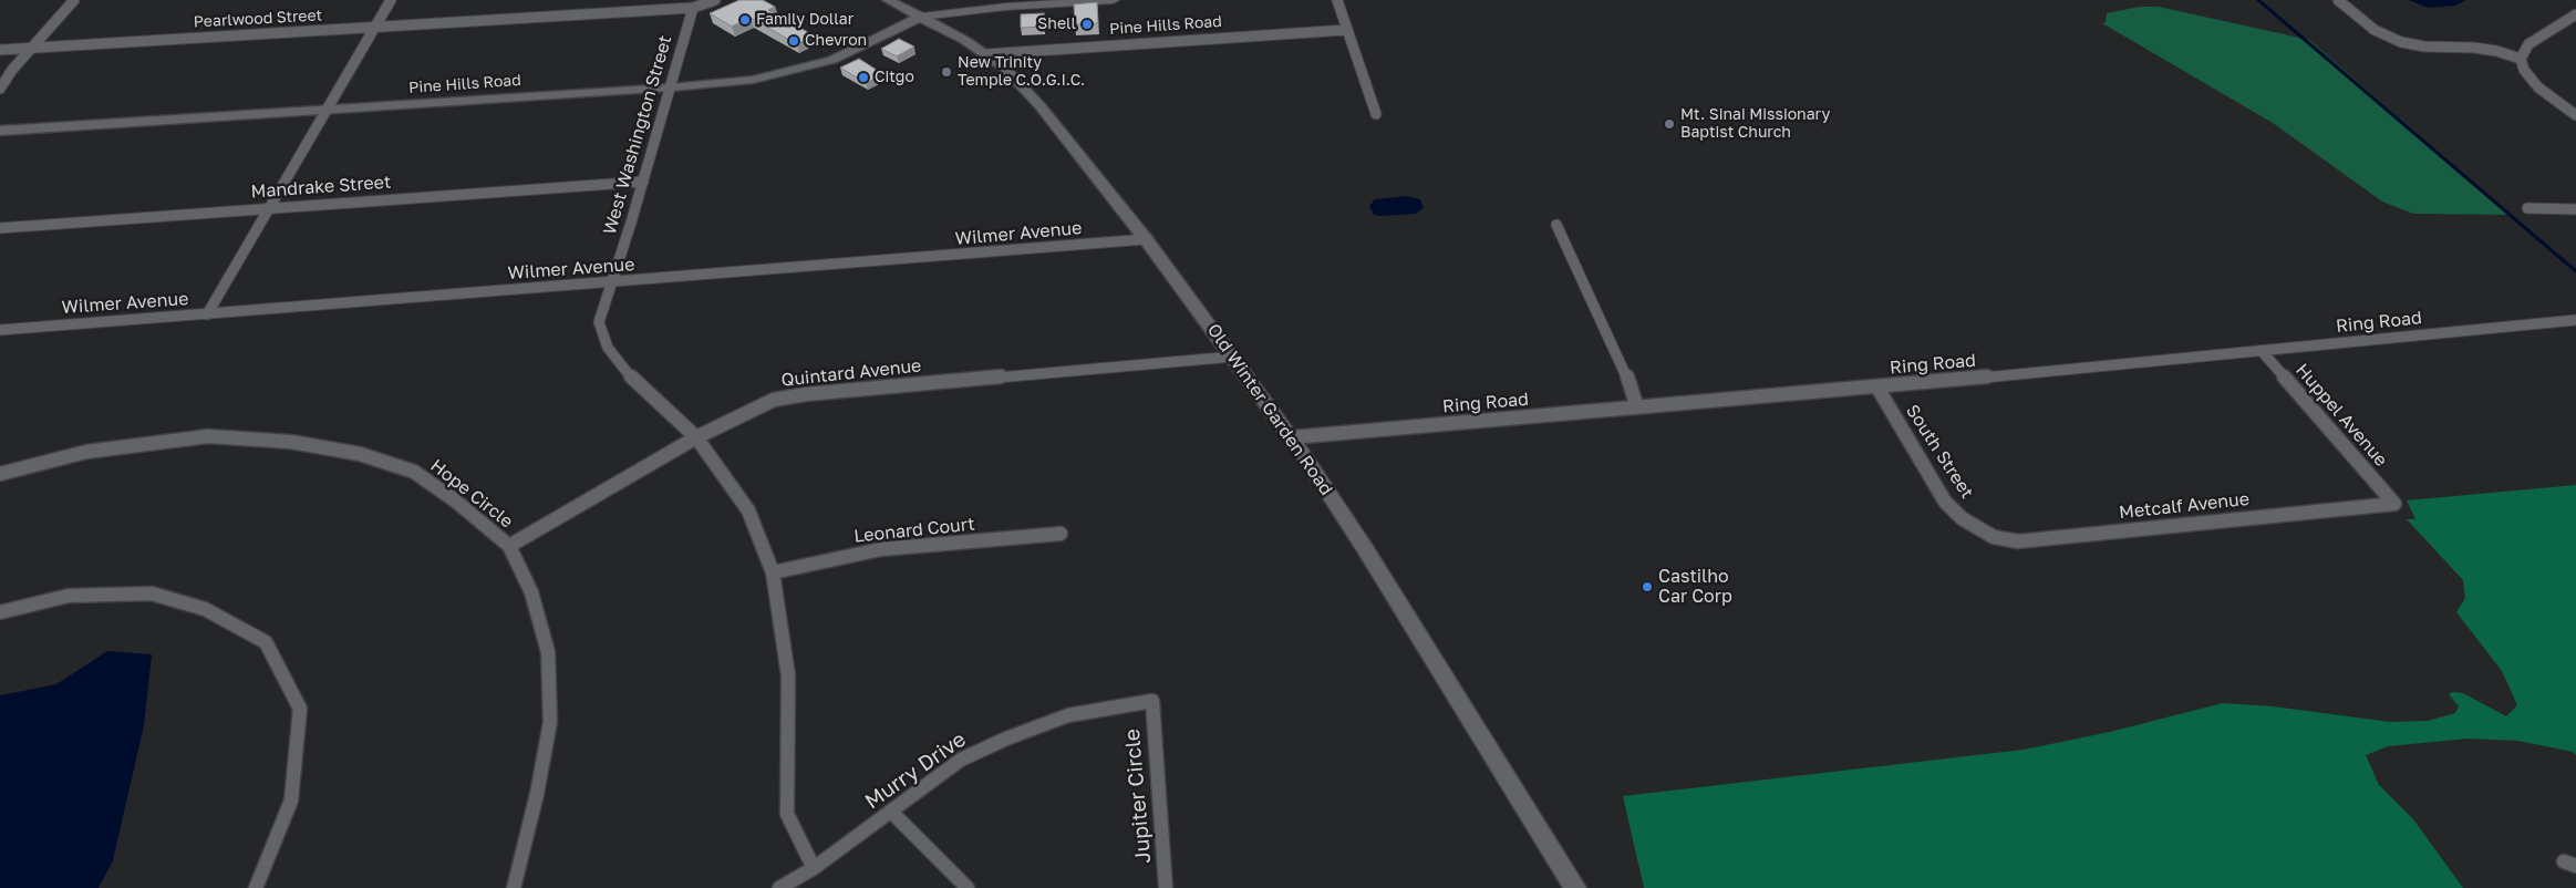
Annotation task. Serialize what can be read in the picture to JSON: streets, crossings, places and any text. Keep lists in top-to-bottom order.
{
  "streets": {
    "main road": ["Pine Hills Road", "Old Winter Garden Road"],
    "street": [
      "Pearlwood Street",
      "West Washington Street",
      "Mandrake Street",
      "Wilmer Avenue",
      "Ring Road",
      "Quintard Avenue",
      "Huppel Avenue",
      "South Street",
      "Hope Circle",
      "Metcalf Avenue",
      "Leonard Court",
      "Murry Drive",
      "Jupiter Circle"
    ]
  },
  "crossings": [
    ["Pearlwood Street", "West Washington Street"],
    ["Pine Hills Road", "West Washington Street"],
    ["Pine Hills Road", "Old Winter Garden Road"],
    ["West Washington Street", "Mandrake Street"],
    ["West Washington Street", "Wilmer Avenue"],
    ["West Washington Street", "Quintard Avenue"],
    ["West Washington Street", "Leonard Court"],
    ["West Washington Street", "Murry Drive"],
    ["Wilmer Avenue", "Old Winter Garden Road"],
    ["Ring Road", "Old Winter Garden Road"],
    ["Ring Road", "Huppel Avenue"],
    ["Ring Road", "South Street"],
    ["Quintard Avenue", "Old Winter Garden Road"],
    ["Quintard Avenue", "Hope Circle"],
    ["Huppel Avenue", "Metcalf Avenue"],
    ["South Street", "Metcalf Avenue"],
    ["Murry Drive", "Jupiter Circle"]
  ],
  "places": [
    "Family Dollar",
    "Shell",
    "Chevron",
    "New Trinity Temple C.O.G.I.C.",
    "Citgo",
    "Mt. Sinai Missionary Baptist Church",
    "Castilho Car Corp"
  ]
}
